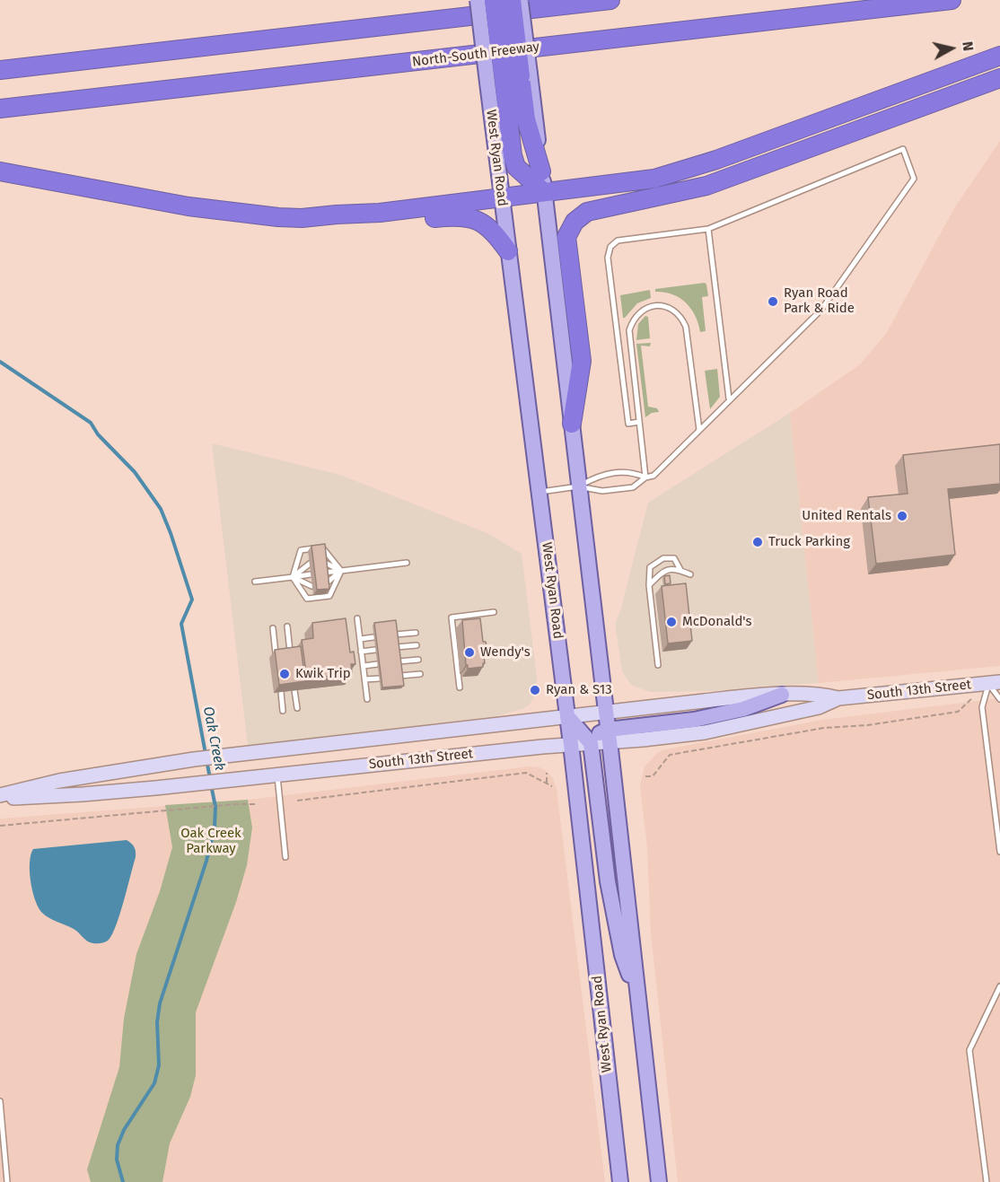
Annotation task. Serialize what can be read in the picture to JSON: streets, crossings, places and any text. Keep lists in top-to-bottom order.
{
  "streets": {
    "highway": ["North-South Freeway"],
    "main road": ["West Ryan Road"],
    "street": ["South 13th Street"]
  },
  "crossings": [
    ["West Ryan Road", "South 13th Street"]
  ],
  "water": ["Oak Creek"],
  "parks": ["Oak Creek Parkway"],
  "places": [
    "Ryan Road Park & Ride",
    "United Rentals",
    "Truck Parking",
    "McDonald's",
    "Wendy's",
    "Kwik Trip",
    "Ryan & S13"
  ],
  "north": "right"
}
